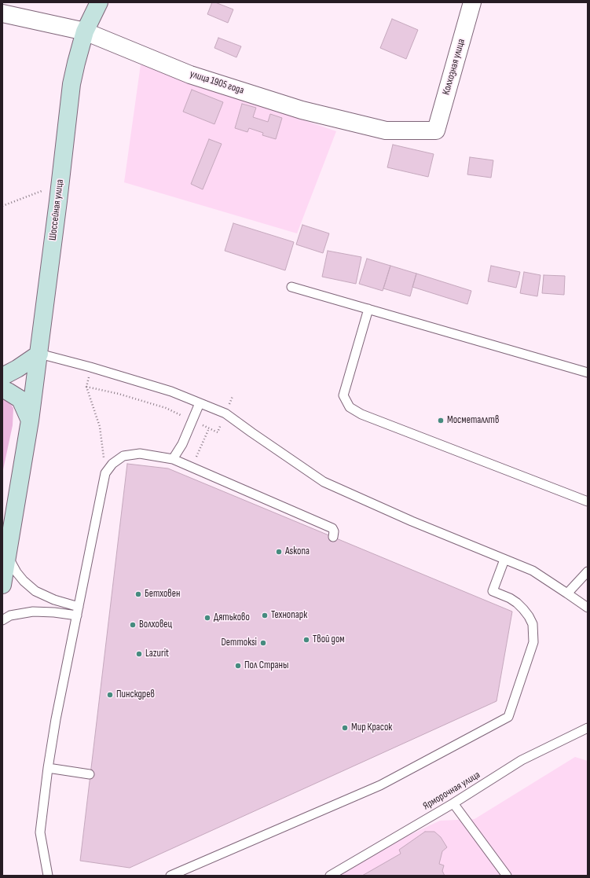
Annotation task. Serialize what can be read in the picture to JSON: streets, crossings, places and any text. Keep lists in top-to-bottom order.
{
  "streets": {
    "street": ["Колхозная улица", "улица 1905 года", "Шоссейная улица"],
    "lane": ["Ярморочная улица"]
  },
  "crossings": [
    ["Колхозная улица", "улица 1905 года"],
    ["улица 1905 года", "Шоссейная улица"]
  ],
  "places": [
    "Мосметаллтв",
    "Askona",
    "Бетховен",
    "Технопарк",
    "Дятьково",
    "Волховец",
    "Твой дом",
    "Demmoksi",
    "Lazurit",
    "Пол Страны",
    "Пинскдрев",
    "Мир Красок"
  ]
}
